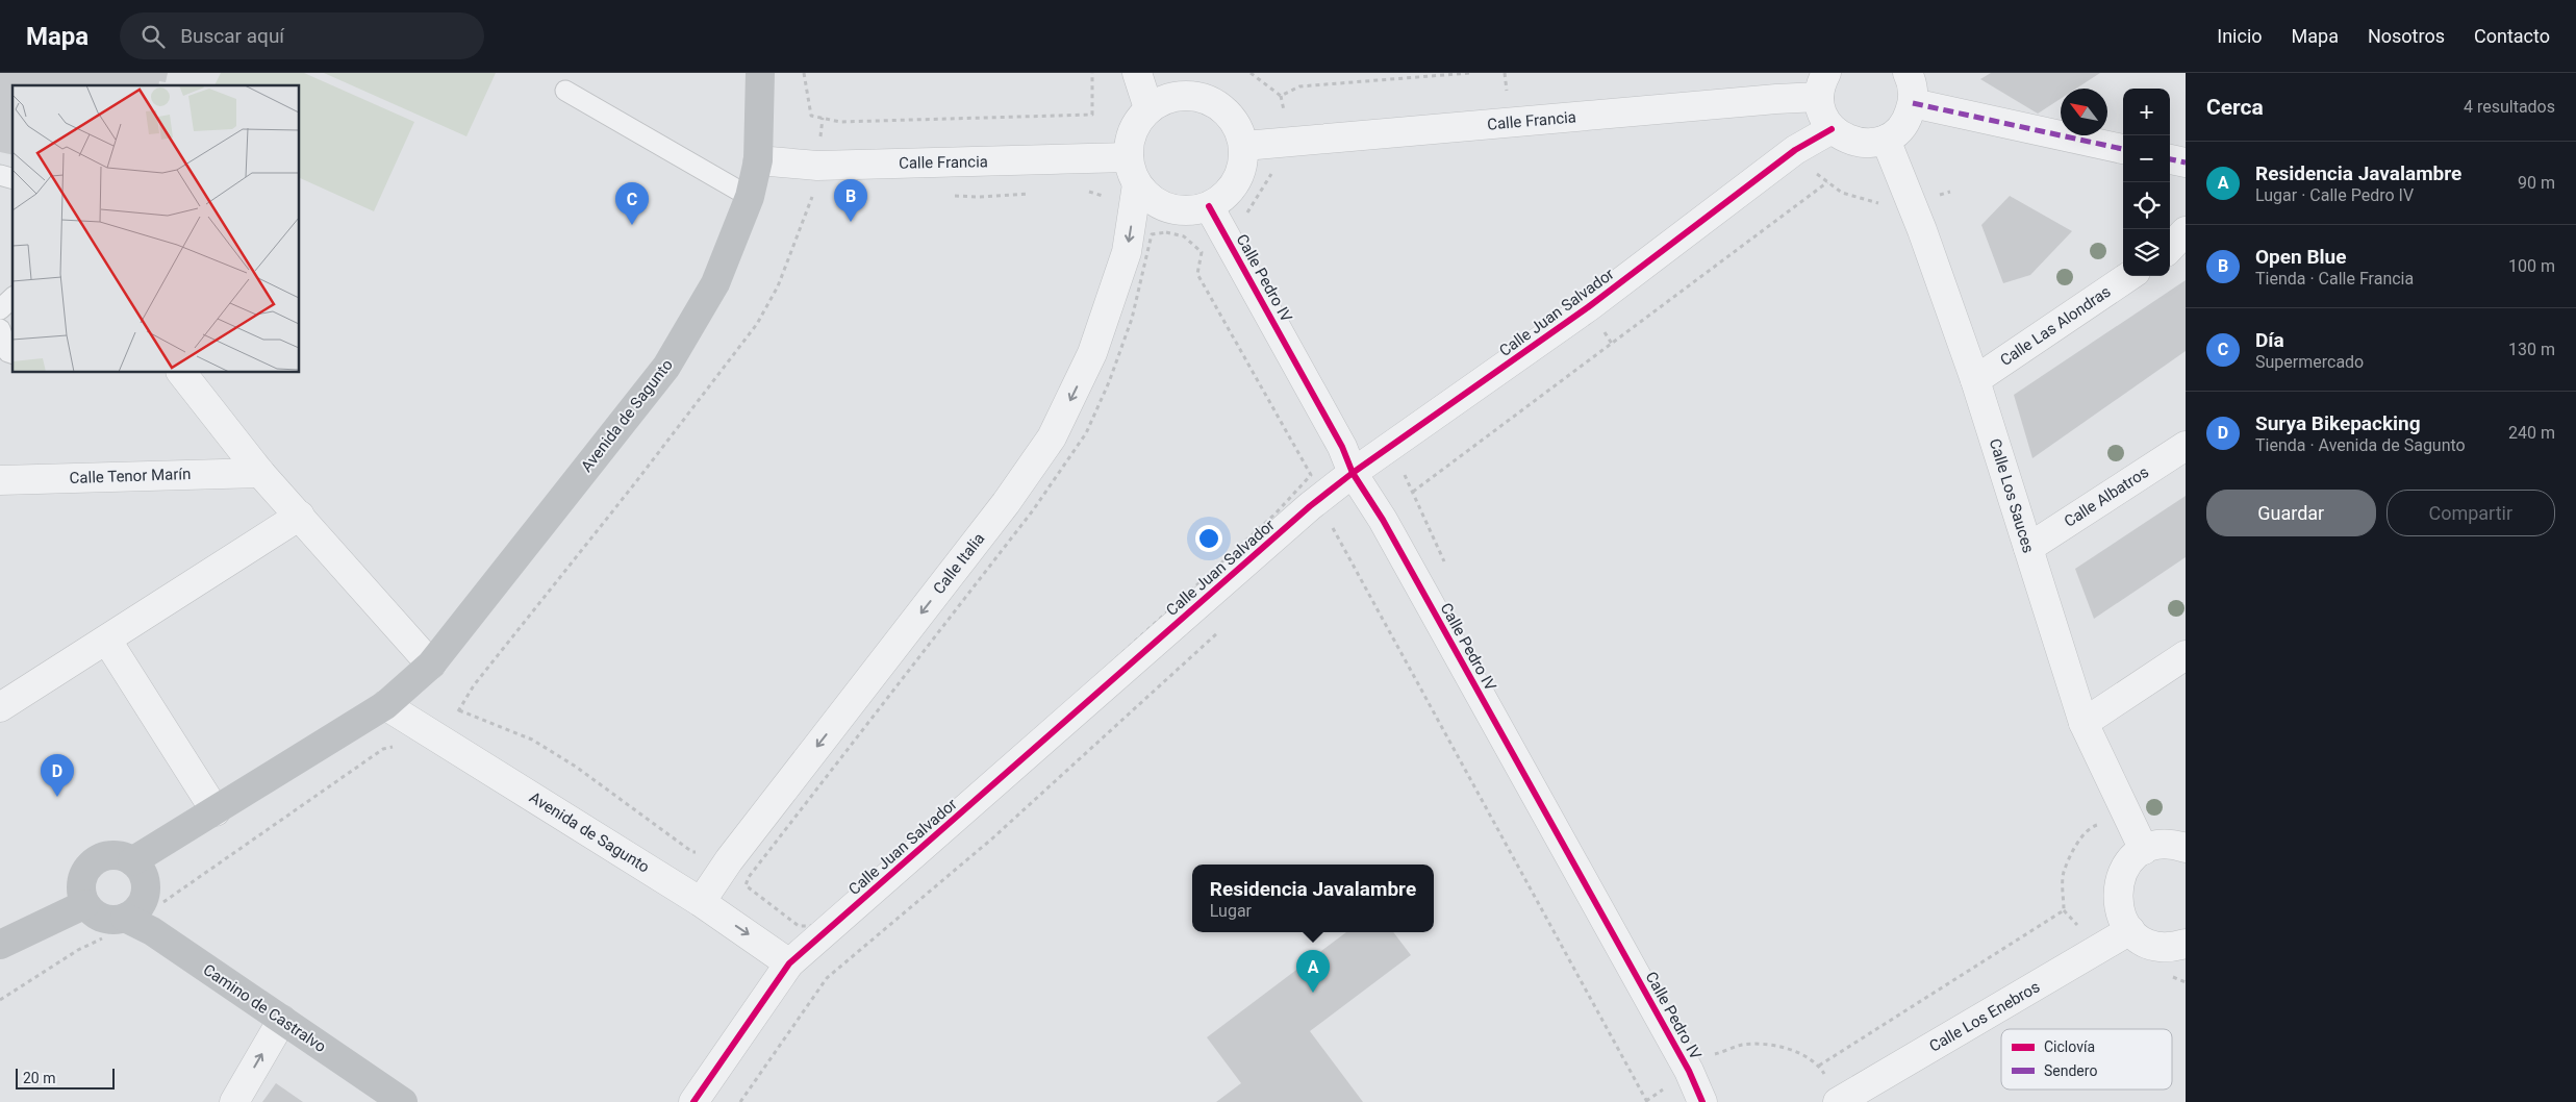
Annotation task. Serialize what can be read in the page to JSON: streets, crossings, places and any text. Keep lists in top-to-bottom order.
{
  "streets": {
    "main road": ["Avenida de Sagunto", "Camino de Castralvo"],
    "street": [
      "Calle Francia",
      "Calle Pedro IV",
      "Calle Juan Salvador",
      "Calle Las Alondras",
      "Calle Tenor Marín",
      "Calle Los Sauces",
      "Calle Albatros",
      "Calle Italia",
      "Calle Los Enebros"
    ]
  },
  "crossings": [
    ["Calle Francia", "Calle Pedro IV"],
    ["Calle Francia", "Avenida de Sagunto"],
    ["Calle Francia", "Calle Italia"],
    ["Calle Pedro IV", "Calle Juan Salvador"],
    ["Calle Pedro IV", "Calle Italia"],
    ["Calle Juan Salvador", "Avenida de Sagunto"],
    ["Calle Las Alondras", "Calle Los Sauces"],
    ["Avenida de Sagunto", "Calle Italia"],
    ["Avenida de Sagunto", "Camino de Castralvo"],
    ["Calle Los Sauces", "Calle Albatros"]
  ],
  "one_way": ["Calle Italia"],
  "legend": ["Ciclovía", "Sendero"],
  "scale_bar": "20 m",
  "north": "top left",
  "page": {
    "header": "Mapa",
    "search": "Buscar aquí",
    "nav": [
      "Inicio",
      "Mapa",
      "Nosotros",
      "Contacto"
    ],
    "heading": ["Cerca", "4 resultados"],
    "map_buttons": ["+", "−"],
    "list": [
      {
        "mark": "A",
        "name": "Residencia Javalambre",
        "note": "Lugar · Calle Pedro IV",
        "value": "90 m"
      },
      {
        "mark": "B",
        "name": "Open Blue",
        "note": "Tienda · Calle Francia",
        "value": "100 m"
      },
      {
        "mark": "C",
        "name": "Día",
        "note": "Supermercado",
        "value": "130 m"
      },
      {
        "mark": "D",
        "name": "Surya Bikepacking",
        "note": "Tienda · Avenida de Sagunto",
        "value": "240 m"
      }
    ],
    "pins": [
      "B",
      "C",
      "D",
      "A"
    ],
    "buttons": ["Guardar", "Compartir"],
    "popup": ["Residencia Javalambre", "Lugar"],
    "scale": "20 m"
  }
}
